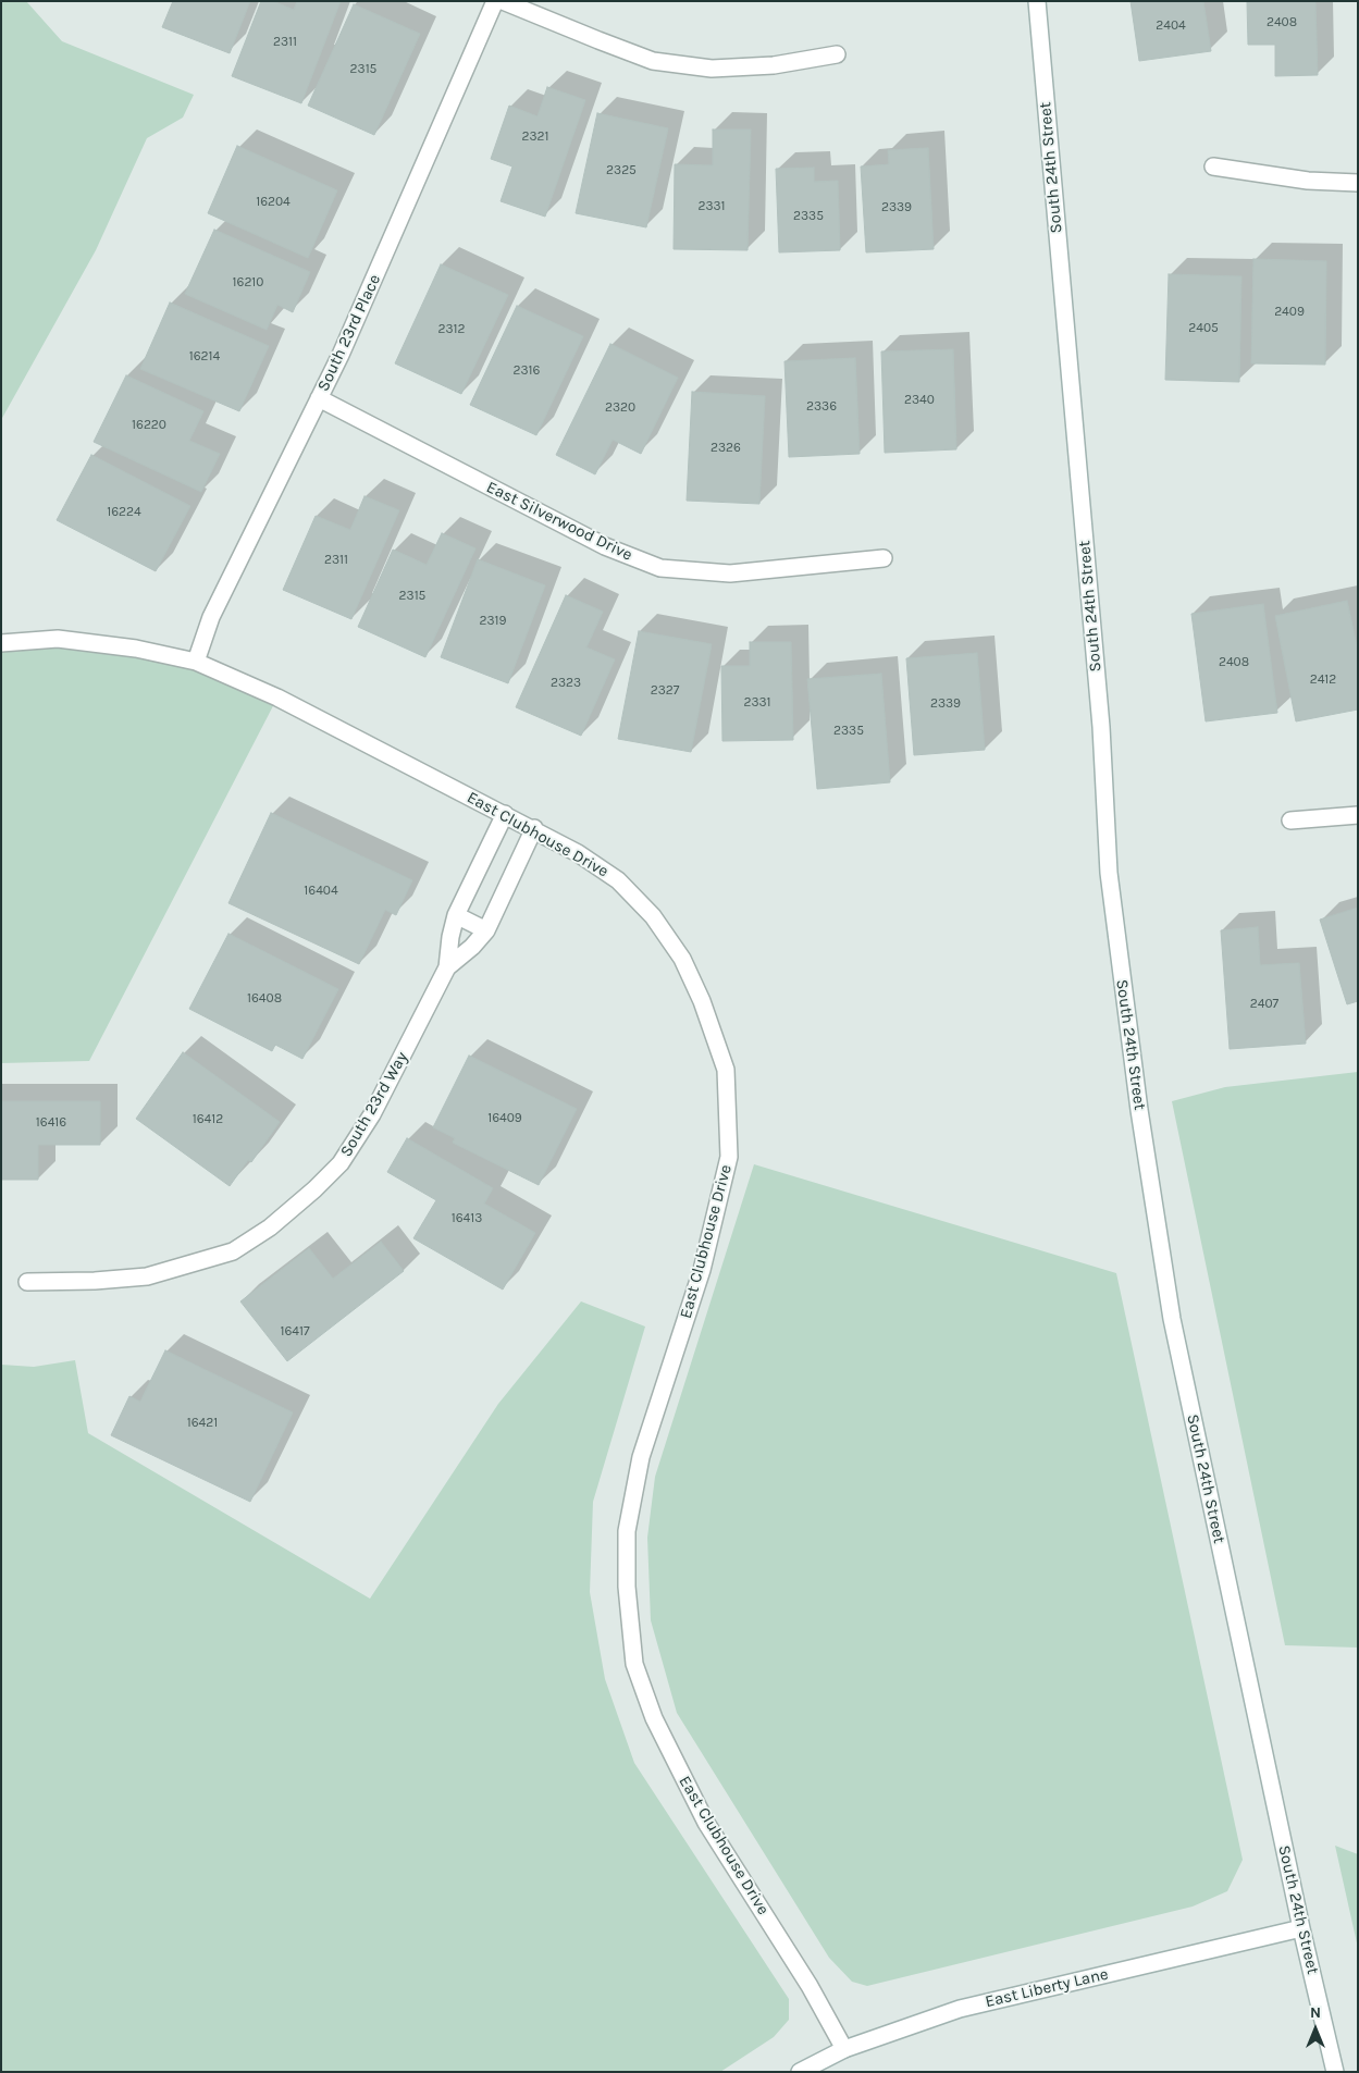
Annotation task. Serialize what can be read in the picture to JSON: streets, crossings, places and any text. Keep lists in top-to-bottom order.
{
  "streets": {
    "street": [
      "South 24th Street",
      "South 23rd Place",
      "East Silverwood Drive",
      "East Clubhouse Drive",
      "South 23rd Way",
      "East Liberty Lane"
    ]
  },
  "crossings": [
    ["South 24th Street", "East Liberty Lane"],
    ["South 23rd Place", "East Silverwood Drive"],
    ["South 23rd Place", "East Clubhouse Drive"],
    ["East Clubhouse Drive", "South 23rd Way"],
    ["East Clubhouse Drive", "East Liberty Lane"]
  ],
  "house_numbers": [
    "2408",
    "2404",
    "2311",
    "2315",
    "2321",
    "2325",
    "16204",
    "2331",
    "2339",
    "2335",
    "16210",
    "2409",
    "2405",
    "2312",
    "16214",
    "2316",
    "2340",
    "2336",
    "2320",
    "16220",
    "2326",
    "16224",
    "2311",
    "2315",
    "2319",
    "2408",
    "2412",
    "2323",
    "2327",
    "2331",
    "2339",
    "2335",
    "16404",
    "16408",
    "2407",
    "16409",
    "16412",
    "16416",
    "16413",
    "16417",
    "16421"
  ],
  "north": "top"
}
